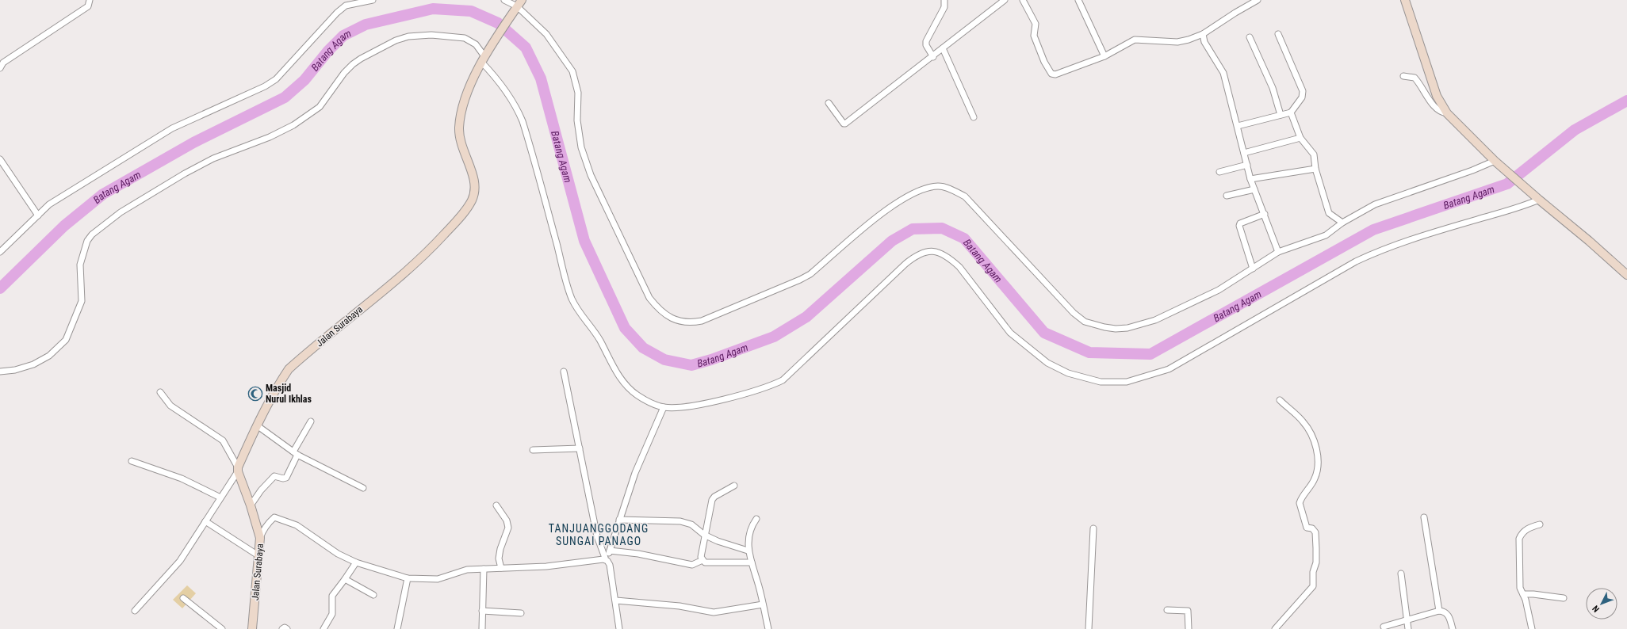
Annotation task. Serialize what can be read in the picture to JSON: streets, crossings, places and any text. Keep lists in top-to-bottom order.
{
  "streets": {
    "street": ["Jalan Surabaya"]
  },
  "districts": ["TANJUANGGODANG SUNGAI PANAGO"],
  "water": ["Batang Agam"],
  "places": {
    "mosque": ["Masjid Nurul Ikhlas"]
  },
  "north": "bottom left"
}
